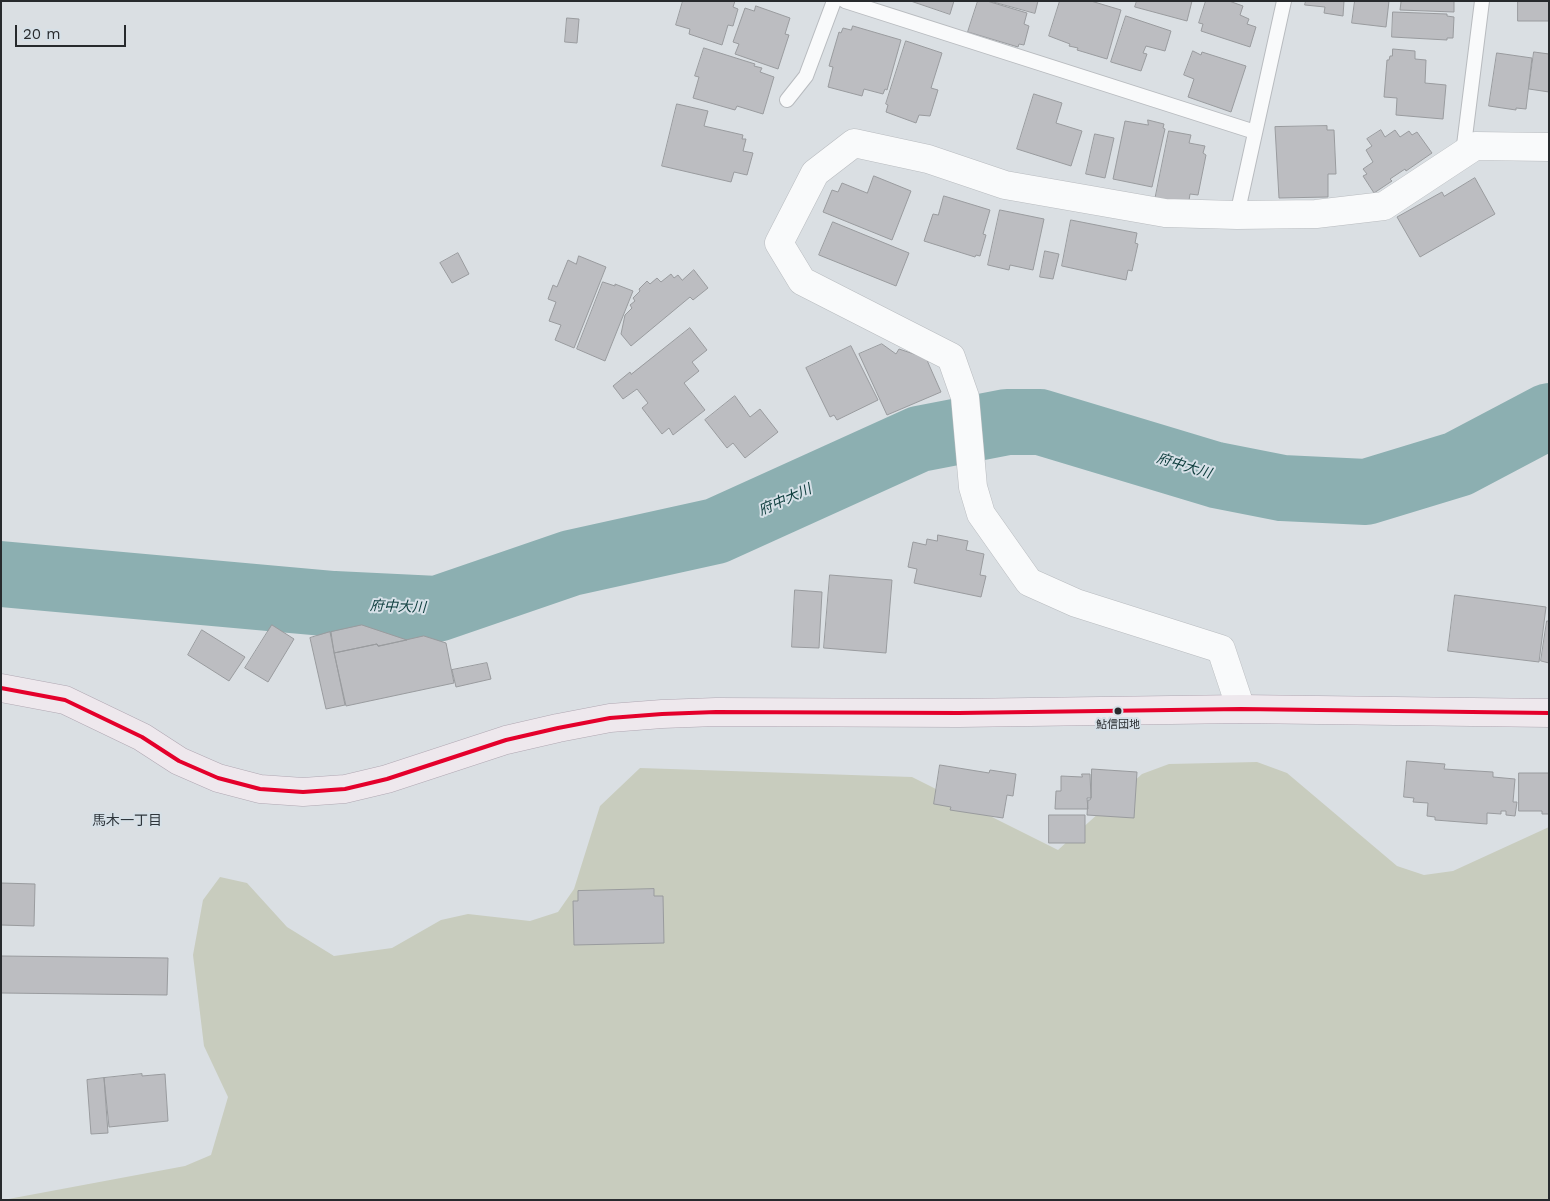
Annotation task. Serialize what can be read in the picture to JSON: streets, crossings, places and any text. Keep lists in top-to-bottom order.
{
  "districts": ["馬木一丁目"],
  "water": ["府中大川"],
  "places": ["鮎信団地"],
  "scale_bar": "20 m"
}
